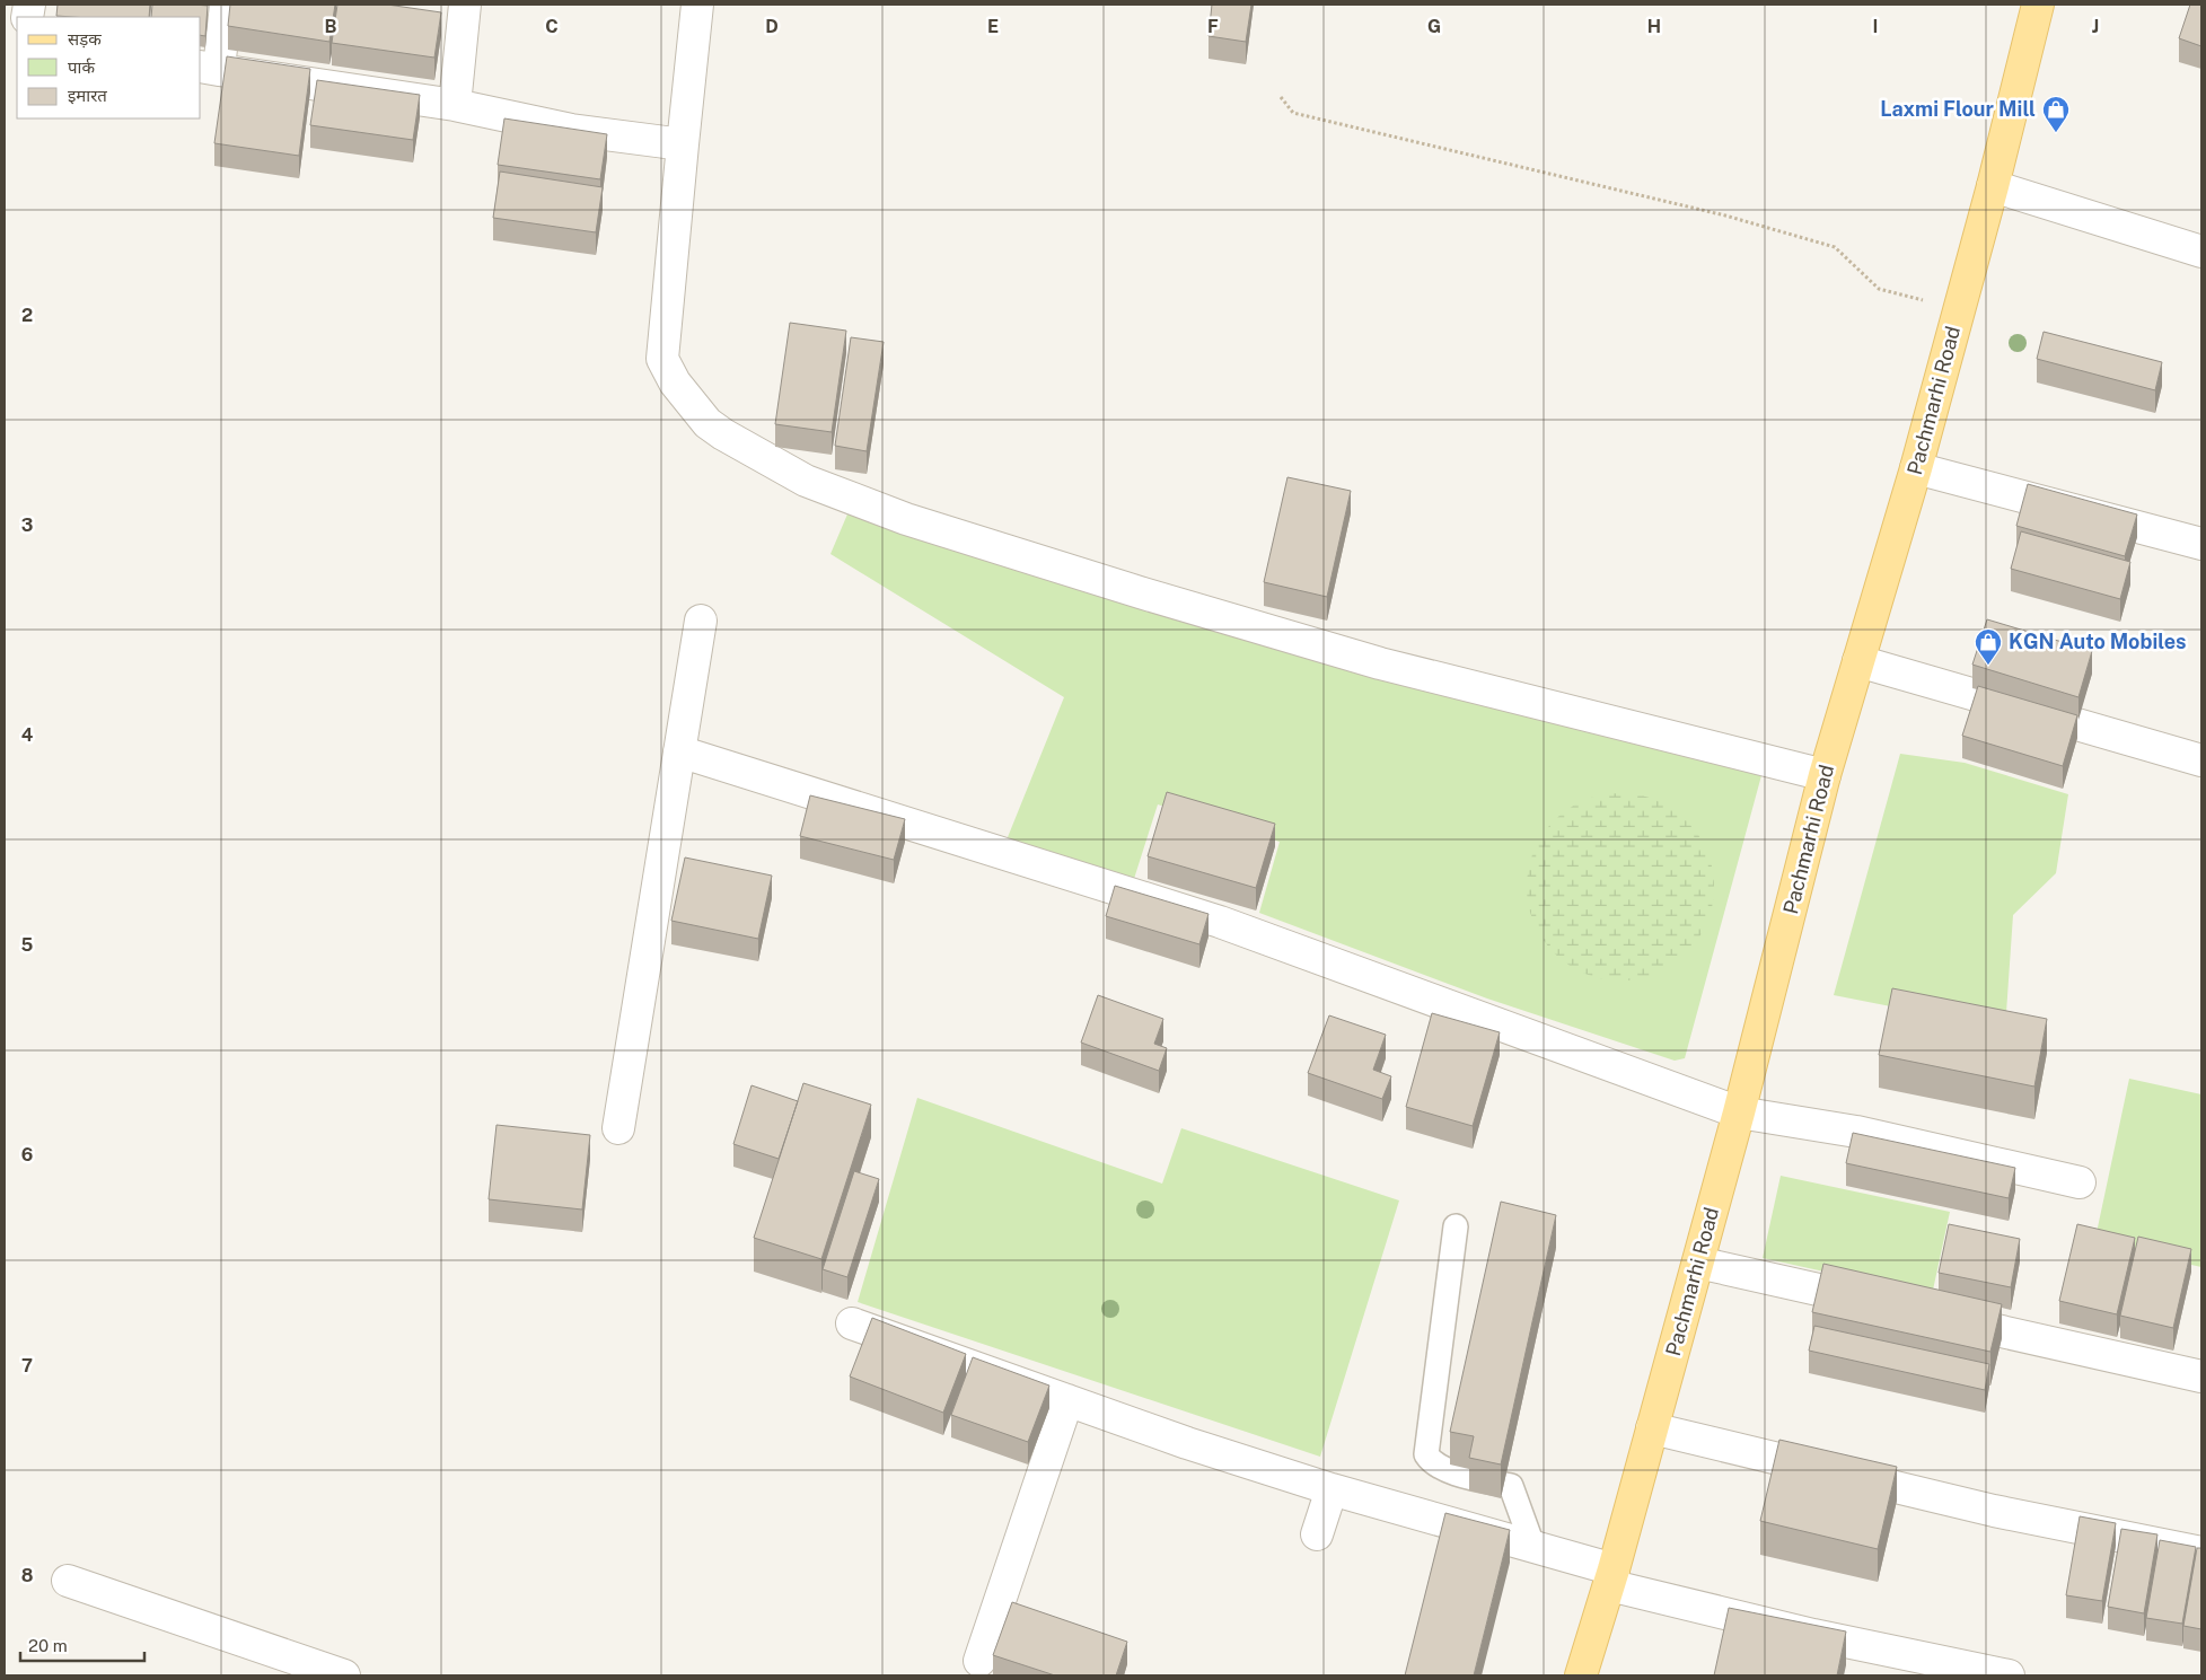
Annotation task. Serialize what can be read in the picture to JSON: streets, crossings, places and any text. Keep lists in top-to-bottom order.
{
  "streets": {
    "main road": ["Pachmarhi Road"]
  },
  "places": {
    "shop": ["Laxmi Flour Mill", "KGN Auto Mobiles"]
  },
  "legend": ["सड़क", "पार्क", "इमारत"],
  "scale_bar": "20 m",
  "grid": {
    "columns": [
      "B",
      "C",
      "D",
      "E",
      "F",
      "G",
      "H",
      "I",
      "J"
    ],
    "rows": [
      "2",
      "3",
      "4",
      "5",
      "6",
      "7",
      "8"
    ]
  }
}
